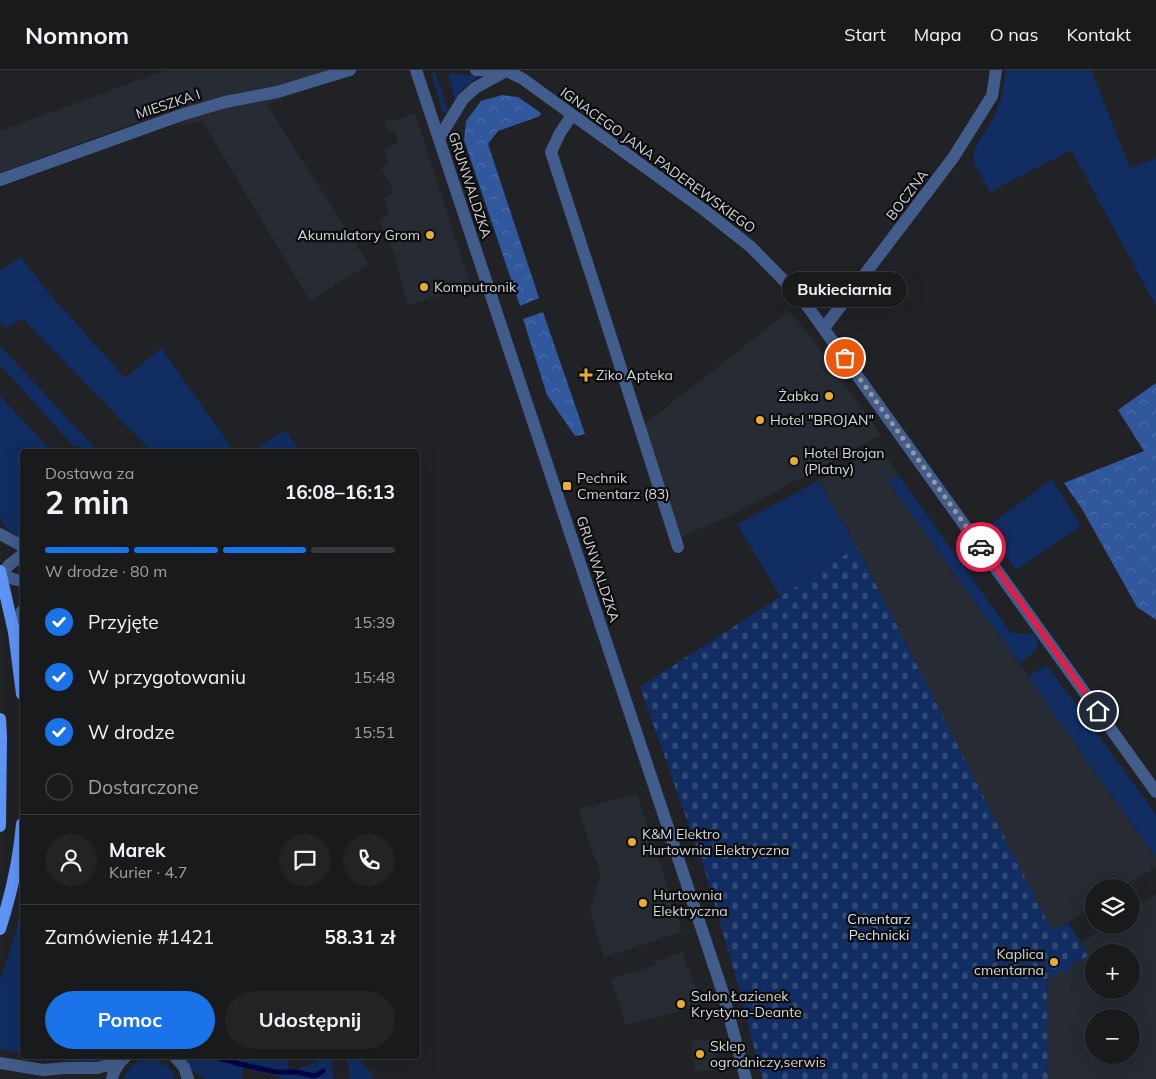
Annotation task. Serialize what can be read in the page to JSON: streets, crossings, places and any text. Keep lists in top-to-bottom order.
{
  "streets": {
    "street": [
      "MIESZKA I",
      "IGNACEGO JANA PADEREWSKIEGO",
      "GRUNWALDZKA",
      "BOCZNA"
    ]
  },
  "crossings": [
    ["IGNACEGO JANA PADEREWSKIEGO", "BOCZNA"]
  ],
  "parks": ["Cmentarz Pechnicki"],
  "places": {
    "other": [
      "Akumulatory Grom",
      "Komputronik",
      "Bukieciarnia",
      "Żabka",
      "Hotel \"BROJAN\"",
      "Hotel Brojan (Platny)",
      "K&M Elektro Hurtownia Elektryczna",
      "Hurtownia Elektryczna",
      "Kaplica cmentarna",
      "Salon Łazienek Krystyna-Deante",
      "Sklep ogrodniczy,serwis"
    ],
    "health": ["Ziko Apteka"],
    "transit": ["Pechnik Cmentarz (83)"]
  },
  "page": {
    "header": "Nomnom",
    "nav": [
      "Start",
      "Mapa",
      "O nas",
      "Kontakt"
    ],
    "bubble": "Bukieciarnia",
    "heading": ["2 min", "Dostawa za", "16:08–16:13"],
    "panel": [
      "Marek",
      "Kurier · 4.7",
      "Zamówienie #1421",
      "58.31 zł"
    ],
    "bar": "W drodze · 80 m",
    "list": [
      ["Przyjęte", "15:39"],
      ["W przygotowaniu", "15:48"],
      ["W drodze", "15:51"],
      "Dostarczone"
    ],
    "map_buttons": ["+", "−"],
    "buttons": ["Pomoc", "Udostępnij"]
  }
}
